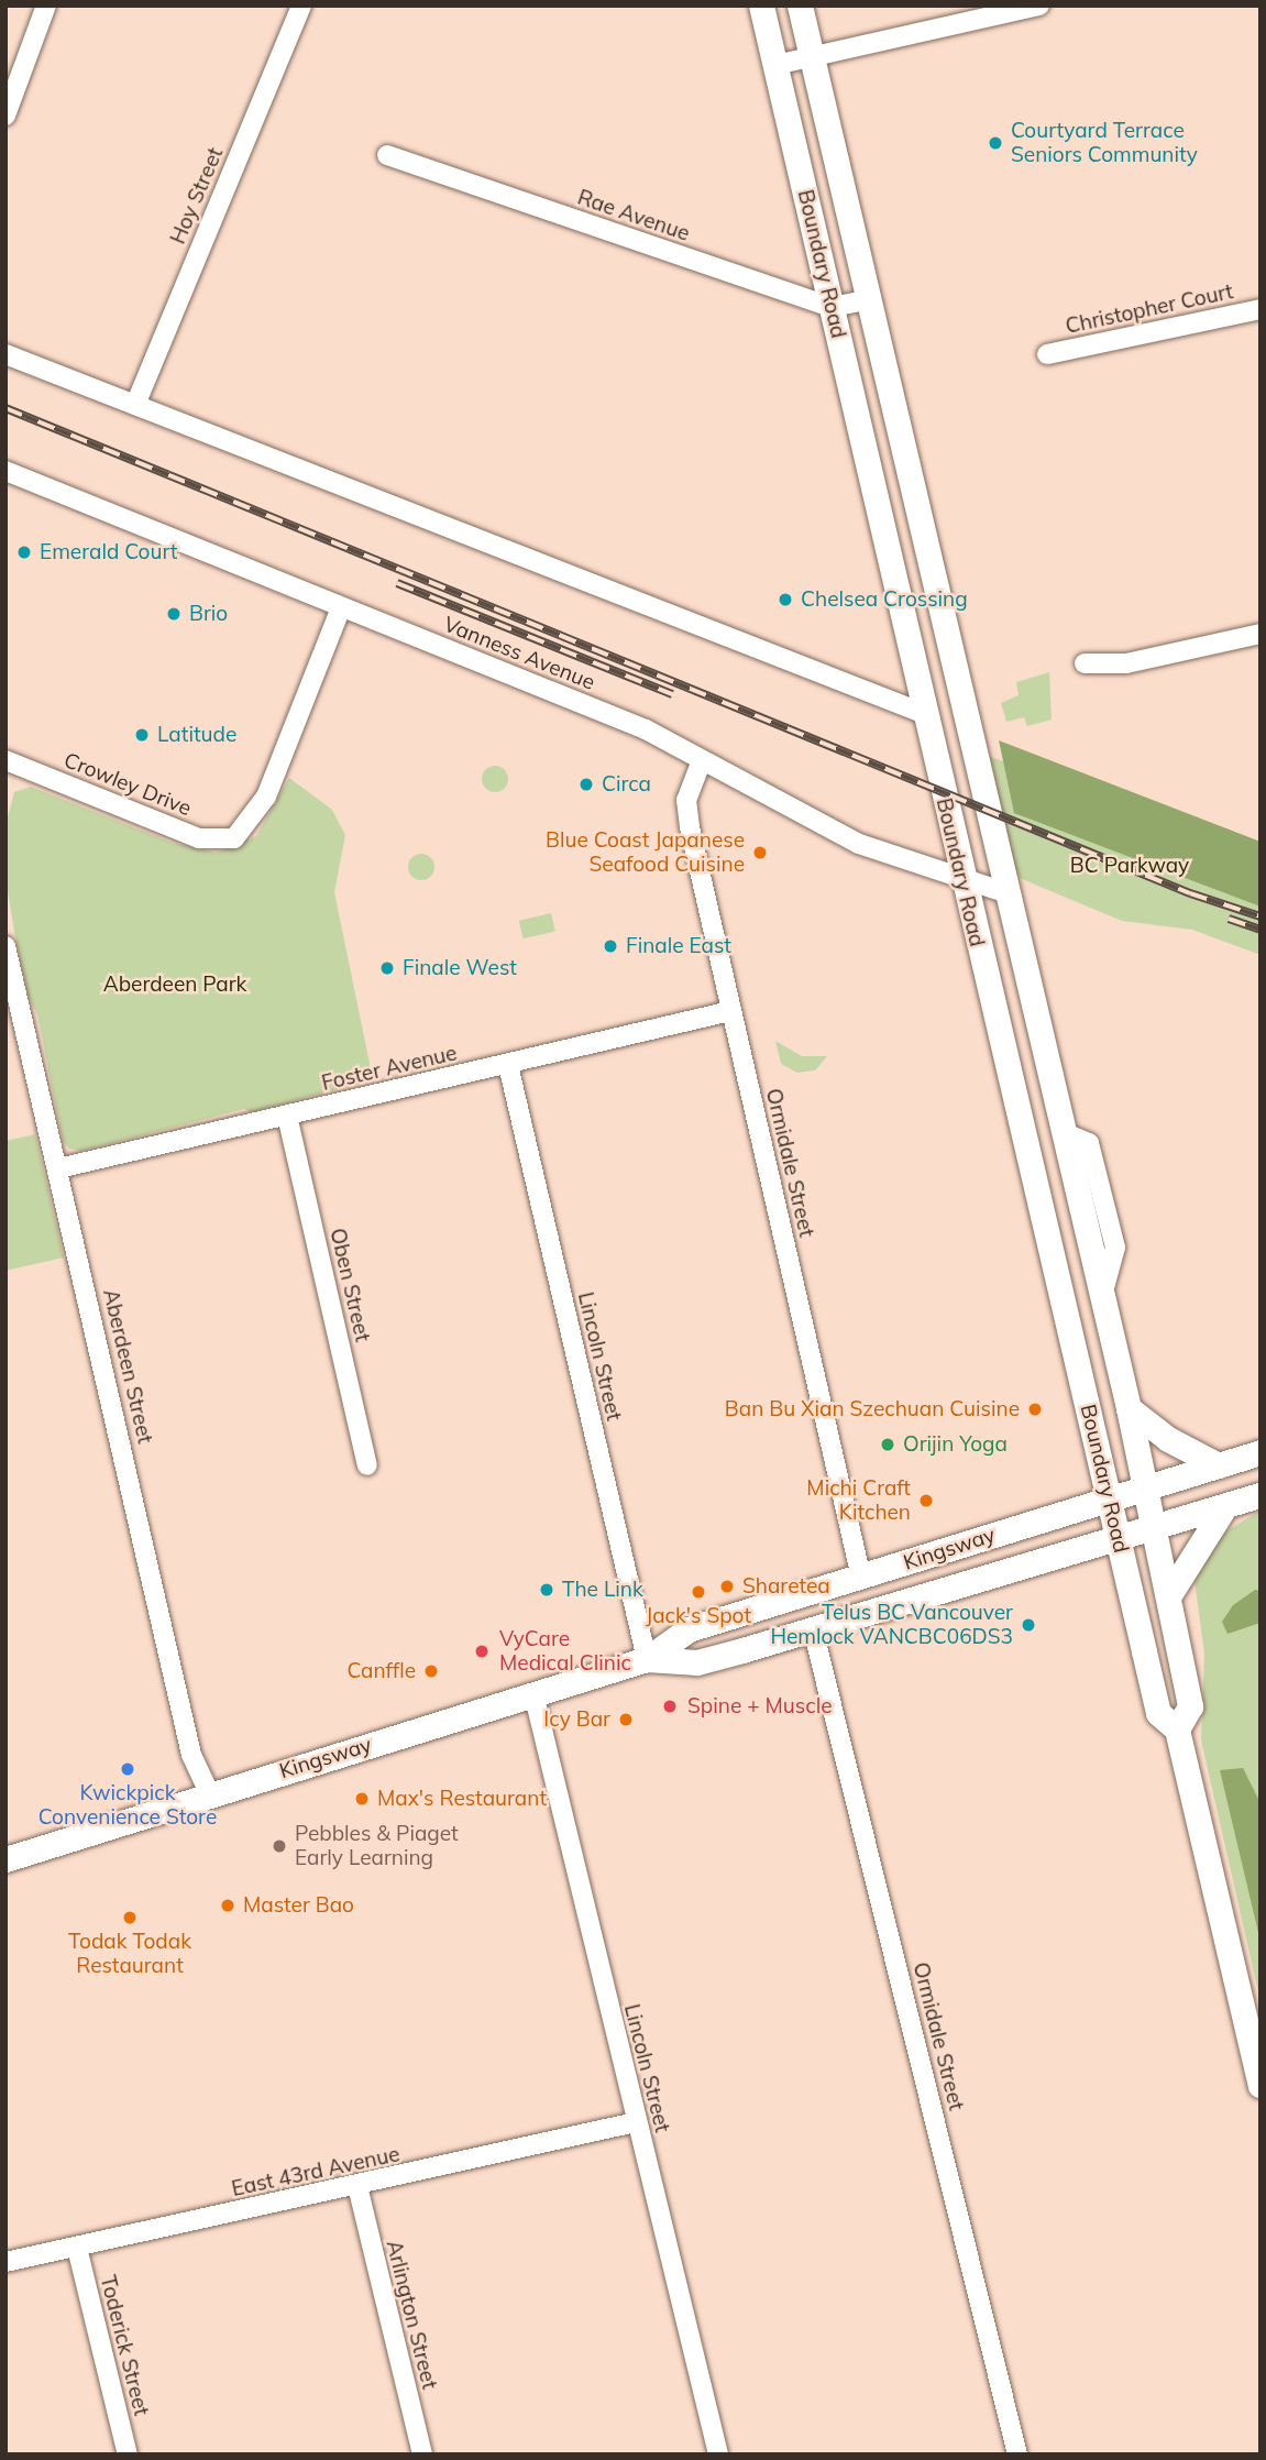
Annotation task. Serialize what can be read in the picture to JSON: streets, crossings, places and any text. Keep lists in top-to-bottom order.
{
  "streets": {
    "main road": ["Boundary Road", "Kingsway"],
    "street": [
      "Hoy Street",
      "Rae Avenue",
      "Christopher Court",
      "Vanness Avenue",
      "Crowley Drive",
      "Foster Avenue",
      "Ormidale Street",
      "Oben Street",
      "Lincoln Street",
      "Aberdeen Street",
      "East 43rd Avenue",
      "Arlington Street",
      "Toderick Street"
    ]
  },
  "crossings": [
    ["Rae Avenue", "Boundary Road"],
    ["Boundary Road", "Vanness Avenue"],
    ["Boundary Road", "Kingsway"],
    ["Vanness Avenue", "Crowley Drive"],
    ["Vanness Avenue", "Ormidale Street"],
    ["Foster Avenue", "Ormidale Street"],
    ["Foster Avenue", "Oben Street"],
    ["Foster Avenue", "Lincoln Street"],
    ["Foster Avenue", "Aberdeen Street"],
    ["Ormidale Street", "Kingsway"],
    ["Lincoln Street", "Kingsway"],
    ["Lincoln Street", "East 43rd Avenue"],
    ["Aberdeen Street", "Kingsway"],
    ["East 43rd Avenue", "Arlington Street"],
    ["East 43rd Avenue", "Toderick Street"]
  ],
  "parks": ["BC Parkway", "Aberdeen Park"],
  "places": [
    "Courtyard Terrace Seniors Community",
    "Emerald Court",
    "Chelsea Crossing",
    "Brio",
    "Latitude",
    "Circa",
    "Blue Coast Japanese Seafood Cuisine",
    "Finale East",
    "Finale West",
    "Ban Bu Xian Szechuan Cuisine",
    "Orijin Yoga",
    "Michi Craft Kitchen",
    "Sharetea",
    "The Link",
    "Jack's Spot",
    "Telus BC Vancouver Hemlock VANCBC06DS3",
    "VyCare Medical Clinic",
    "Canffle",
    "Spine + Muscle",
    "Icy Bar",
    "Kwickpick Convenience Store",
    "Max's Restaurant",
    "Pebbles & Piaget Early Learning",
    "Master Bao",
    "Todak Todak Restaurant"
  ]
}
